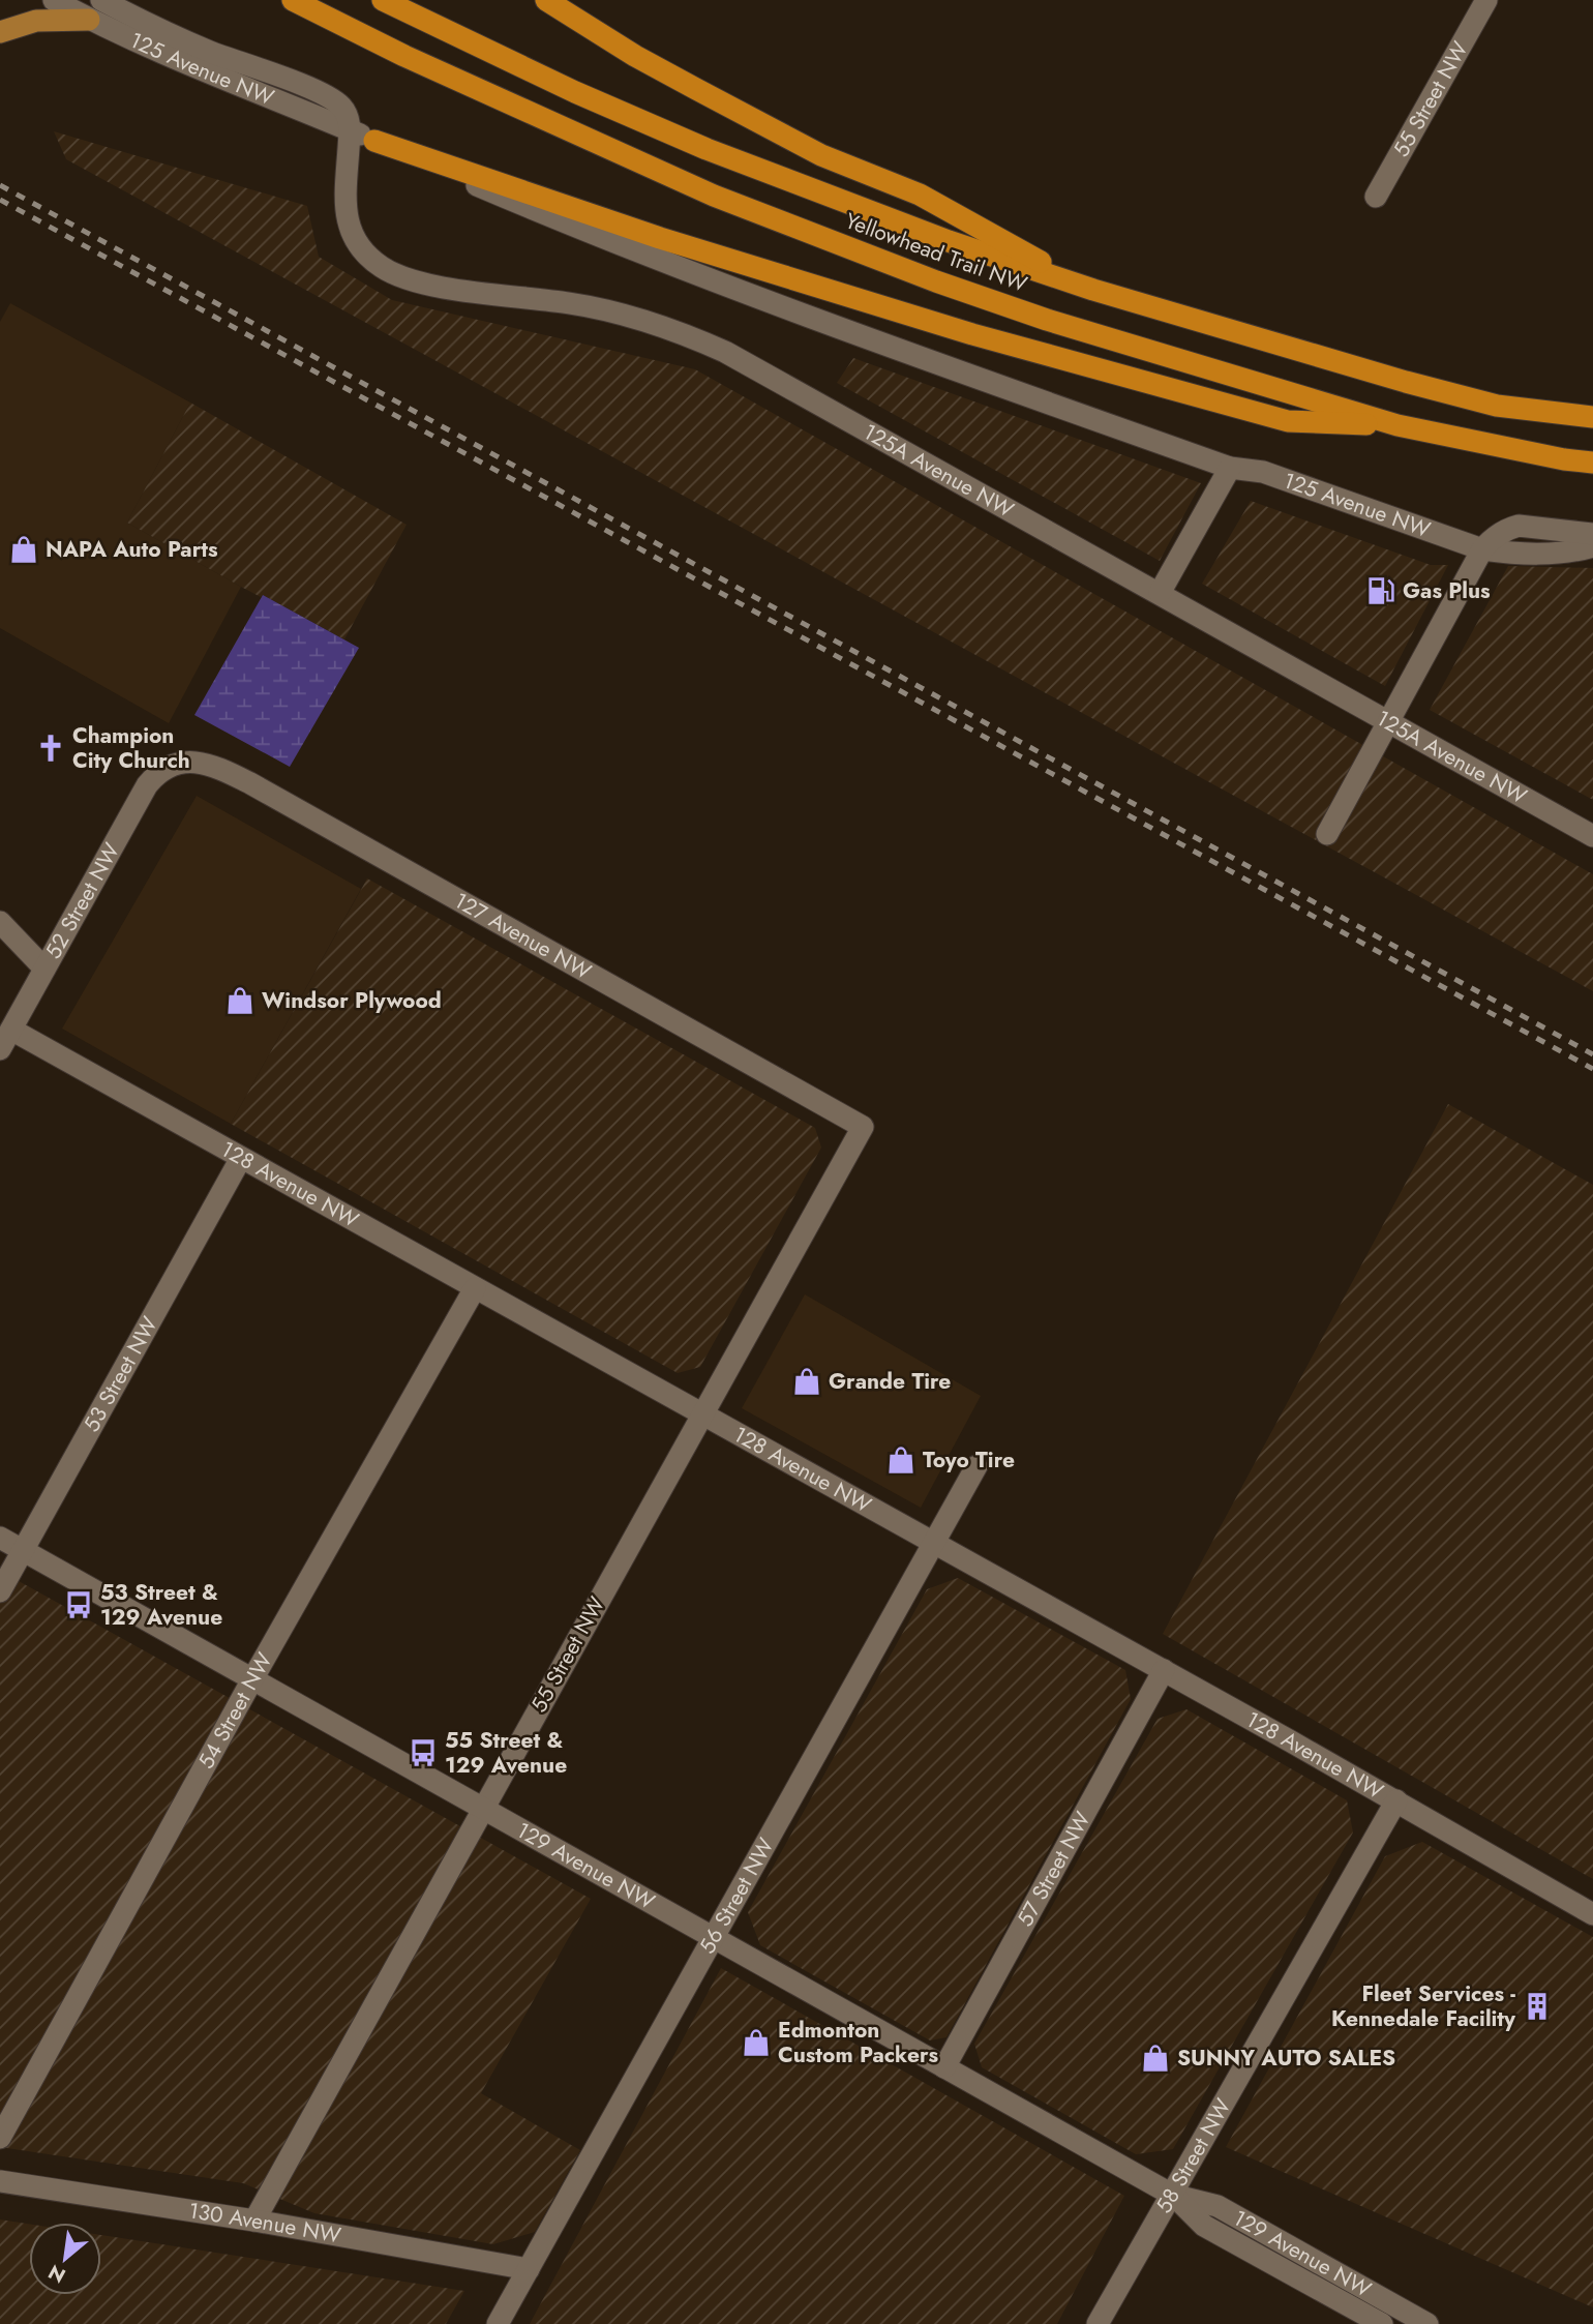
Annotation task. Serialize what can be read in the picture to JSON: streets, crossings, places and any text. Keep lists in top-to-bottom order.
{
  "streets": {
    "highway": ["Yellowhead Trail NW"],
    "street": [
      "125 Avenue NW",
      "55 Street NW",
      "125A Avenue NW",
      "52 Street NW",
      "127 Avenue NW",
      "128 Avenue NW",
      "53 Street NW",
      "54 Street NW",
      "129 Avenue NW",
      "57 Street NW",
      "56 Street NW",
      "58 Street NW",
      "130 Avenue NW"
    ]
  },
  "crossings": [
    ["125 Avenue NW", "125A Avenue NW"],
    ["55 Street NW", "127 Avenue NW"],
    ["55 Street NW", "128 Avenue NW"],
    ["55 Street NW", "129 Avenue NW"],
    ["55 Street NW", "130 Avenue NW"],
    ["52 Street NW", "127 Avenue NW"],
    ["52 Street NW", "128 Avenue NW"],
    ["128 Avenue NW", "53 Street NW"],
    ["128 Avenue NW", "54 Street NW"],
    ["128 Avenue NW", "57 Street NW"],
    ["128 Avenue NW", "56 Street NW"],
    ["128 Avenue NW", "58 Street NW"],
    ["53 Street NW", "129 Avenue NW"],
    ["54 Street NW", "129 Avenue NW"],
    ["129 Avenue NW", "57 Street NW"],
    ["129 Avenue NW", "56 Street NW"],
    ["129 Avenue NW", "58 Street NW"],
    ["56 Street NW", "130 Avenue NW"]
  ],
  "places": {
    "shop": [
      "NAPA Auto Parts",
      "Windsor Plywood",
      "Grande Tire",
      "Toyo Tire",
      "Edmonton Custom Packers",
      "SUNNY AUTO SALES"
    ],
    "fuel station": ["Gas Plus"],
    "church": ["Champion City Church"],
    "bus stop": ["53 Street & 129 Avenue", "55 Street & 129 Avenue"],
    "building": ["Fleet Services - Kennedale Facility"]
  },
  "north": "bottom left"
}
